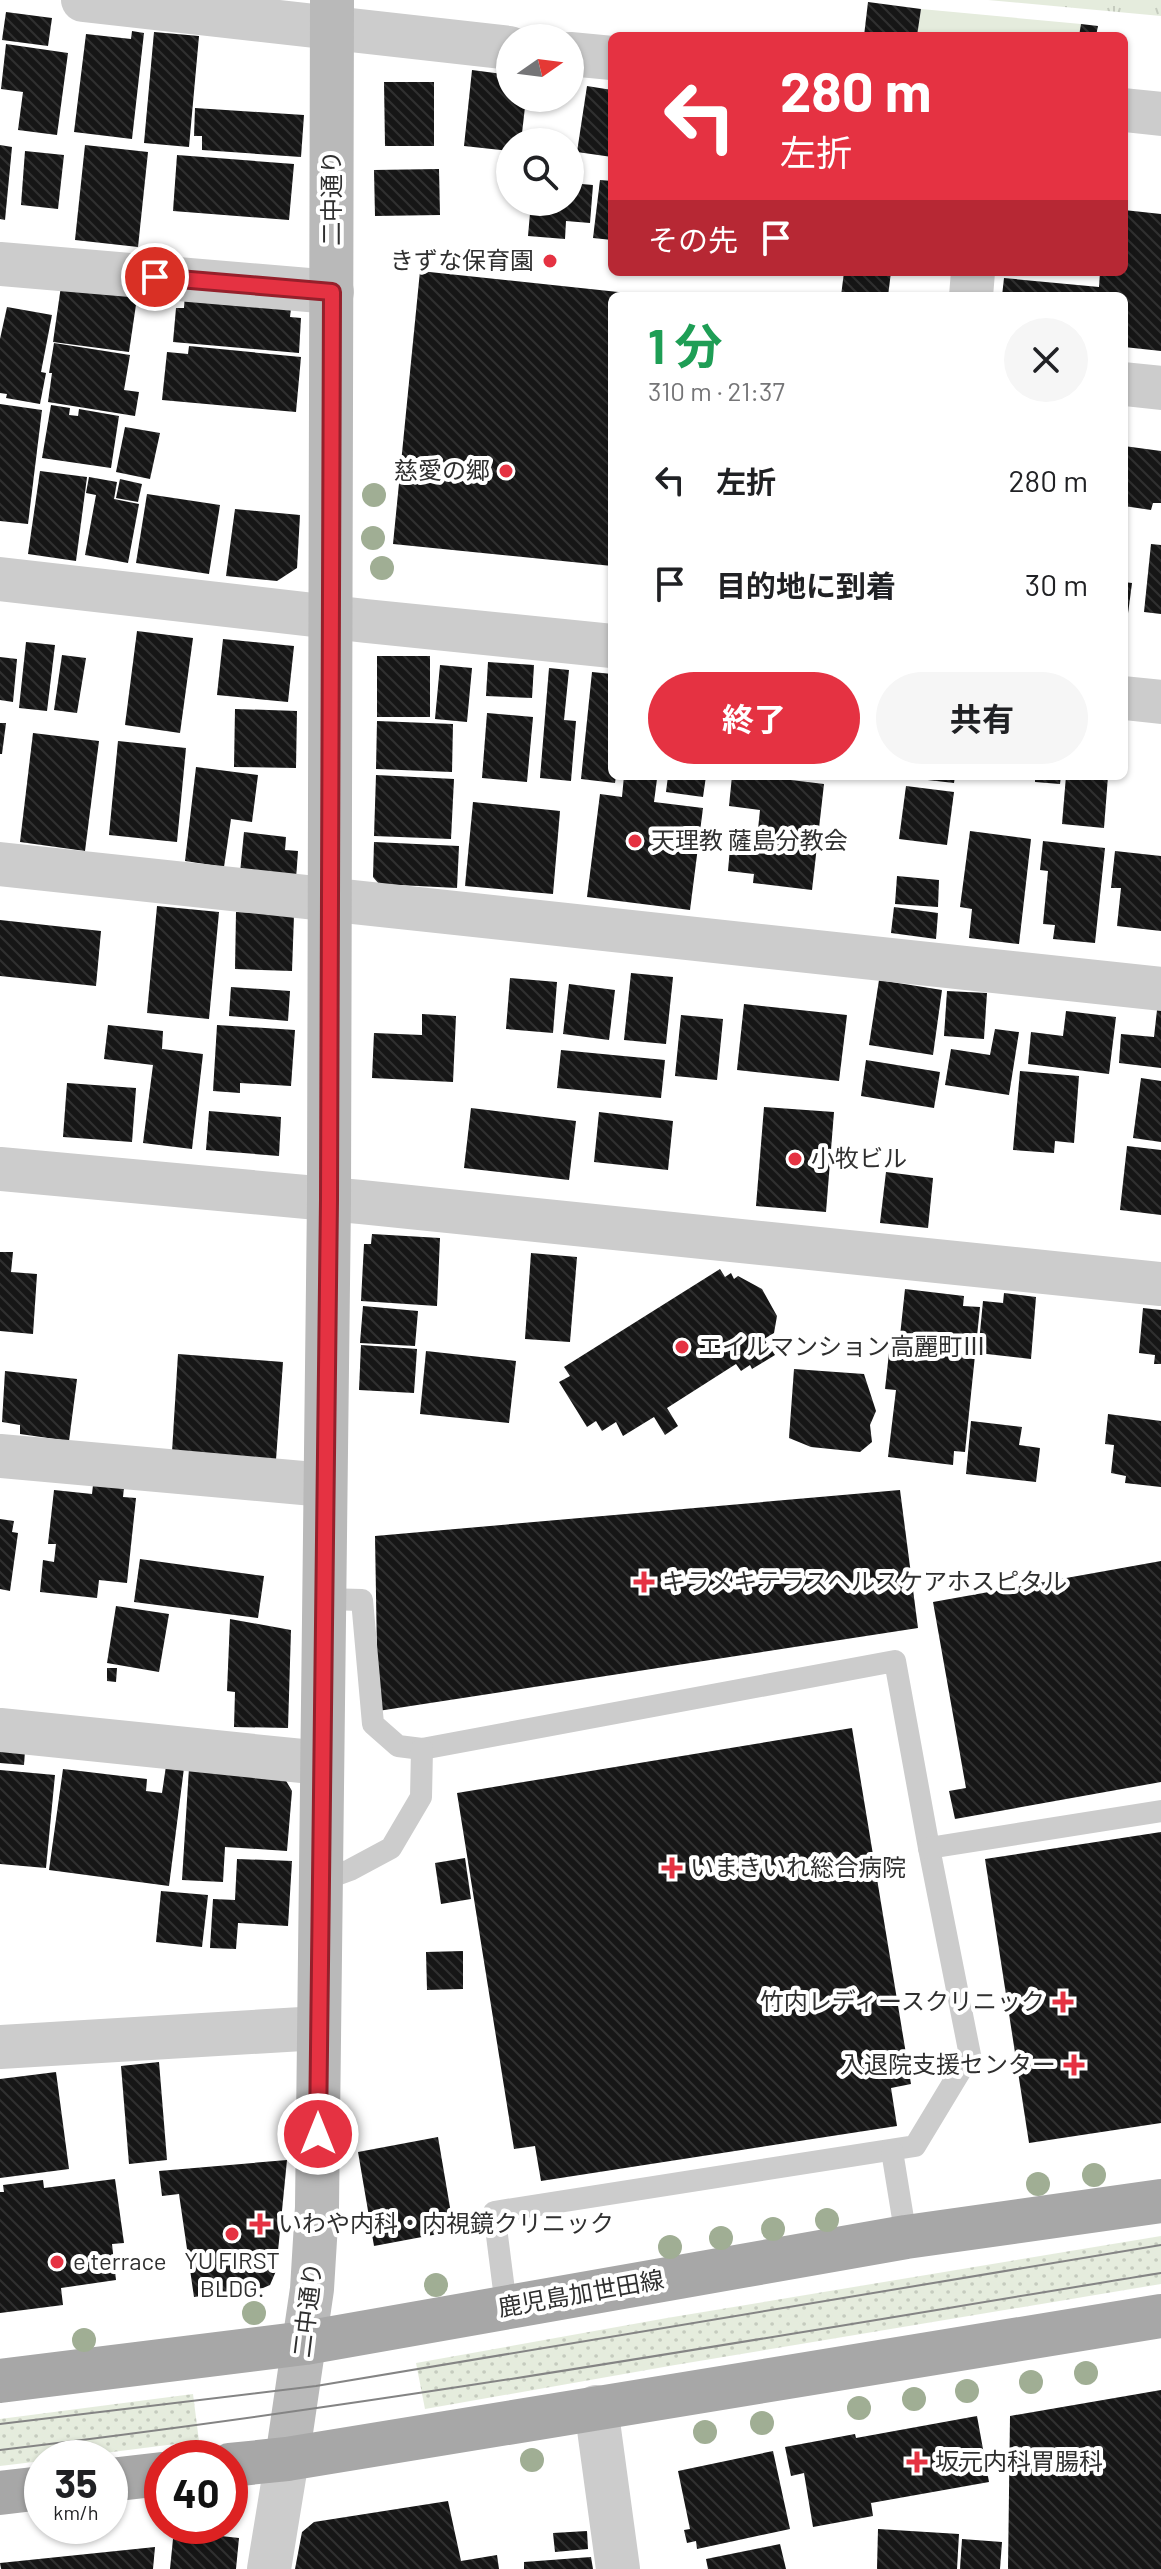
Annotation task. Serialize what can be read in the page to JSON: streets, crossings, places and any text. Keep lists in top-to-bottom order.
{
  "streets": {
    "main road": ["鹿児島加世田線"],
    "street": ["二中通り"]
  },
  "crossings": [
    ["二中通り", "鹿児島加世田線"]
  ],
  "places": {
    "other": [
      "きずな保育園",
      "慈愛の郷",
      "天理教 薩島分教会",
      "小牧ビル",
      "エイルマンション高麗町Ⅲ",
      "YU FIRST BLDG.",
      "e terrace"
    ],
    "health": [
      "キラメキテラスヘルスケアホスピタル",
      "いまきいれ総合病院",
      "竹内レディースクリニック",
      "入退院支援センター",
      "いわや内科・内視鏡クリニック",
      "坂元内科胃腸科"
    ]
  },
  "north": "right",
  "page": {
    "turn": ["280 m", "左折"],
    "then": "その先",
    "heading": ["1 分", "310 m · 21:37"],
    "list": [
      {
        "name": "左折",
        "value": "280 m"
      },
      {
        "name": "目的地に到着",
        "value": "30 m"
      }
    ],
    "buttons": ["終了", "共有"],
    "speed": "35 km/h",
    "limit": "40"
  }
}
